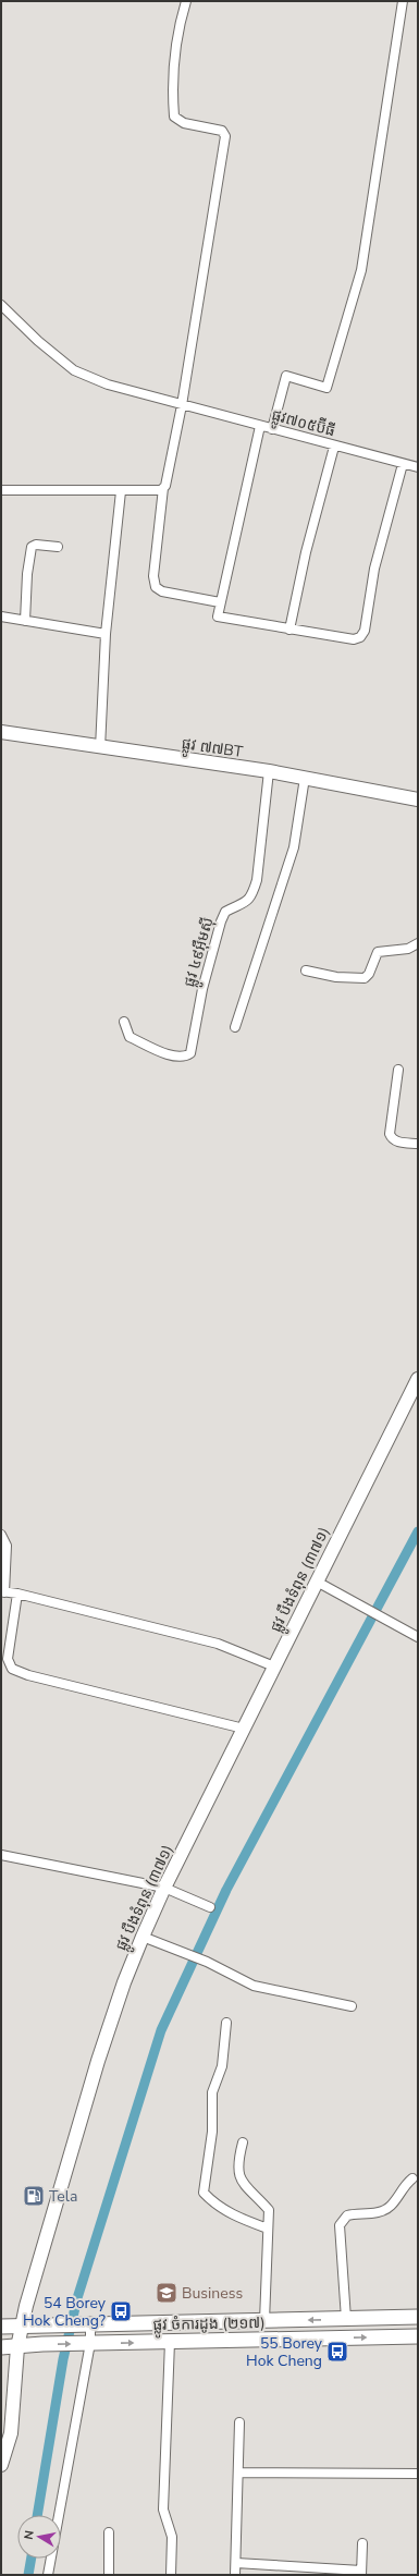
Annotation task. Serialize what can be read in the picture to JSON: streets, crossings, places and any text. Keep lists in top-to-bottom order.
{
  "streets": {
    "main road": ["ផ្លូវ ៧៧BT", "ផ្លូវ បឹងទំពុន (៣៧១)", "ផ្លូវ ចំការដូង (២១៧)"],
    "street": ["ផ្លូវ៧០៥ប៊ីធី", "ផ្លូវ ៤៩អ៊ឹមស៊ី"]
  },
  "crossings": [
    ["ផ្លូវ ៧៧BT", "ផ្លូវ ៤៩អ៊ឹមស៊ី"],
    ["ផ្លូវ បឹងទំពុន (៣៧១)", "ផ្លូវ ចំការដូង (២១៧)"]
  ],
  "places": {
    "fuel station": ["Tela"],
    "school or university": ["Business"],
    "bus stop": ["54 Borey Hok Cheng?", "55 Borey Hok Cheng"]
  },
  "north": "left"
}
